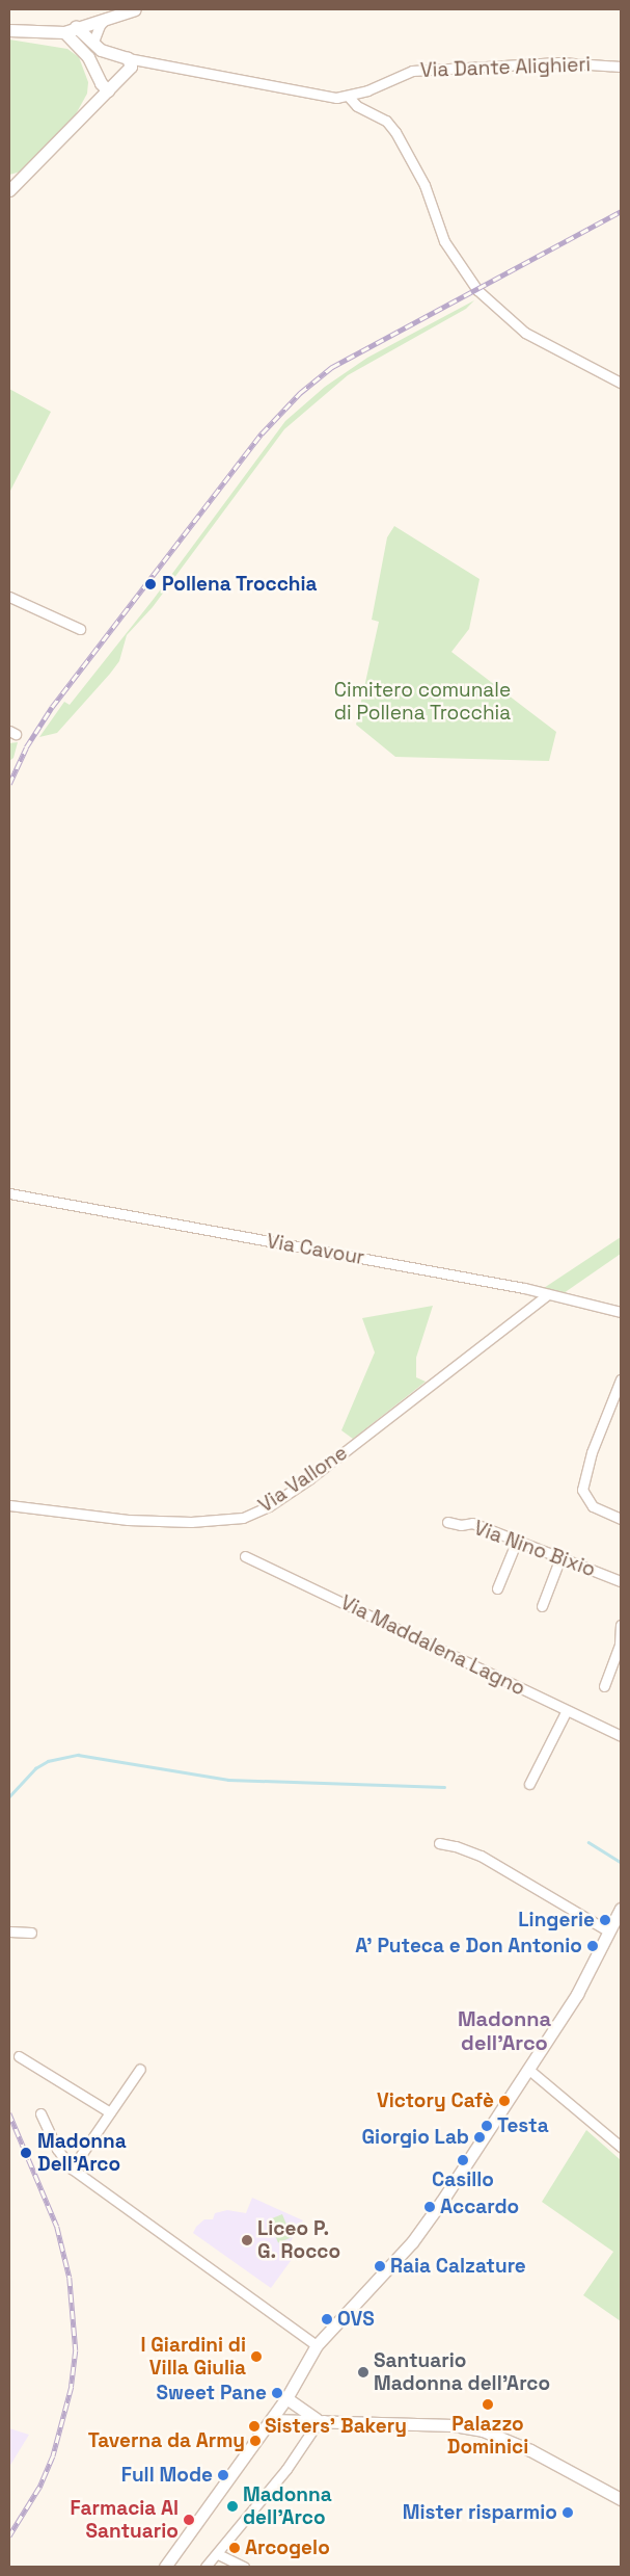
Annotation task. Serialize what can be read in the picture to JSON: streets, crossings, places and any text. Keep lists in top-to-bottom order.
{
  "streets": {
    "street": [
      "Via Dante Alighieri",
      "Via Cavour",
      "Via Vallone",
      "Via Nino Bixio",
      "Via Maddalena Lagno"
    ]
  },
  "crossings": [
    ["Via Cavour", "Via Vallone"]
  ],
  "districts": ["Madonna dell'Arco"],
  "parks": ["Cimitero comunale di Pollena Trocchia"],
  "places": [
    "Pollena Trocchia",
    "Lingerie",
    "A' Puteca e Don Antonio",
    "Victory Cafè",
    "Testa",
    "Giorgio Lab",
    "Madonna Dell'Arco",
    "Casillo",
    "Accardo",
    "Liceo P. G. Rocco",
    "Raia Calzature",
    "OVS",
    "I Giardini di Villa Giulia",
    "Santuario Madonna dell'Arco",
    "Sweet Pane",
    "Palazzo Dominici",
    "Sisters' Bakery",
    "Taverna da Army",
    "Full Mode",
    "Madonna dell'Arco",
    "Mister risparmio",
    "Farmacia Al Santuario",
    "Arcogelo"
  ]
}
